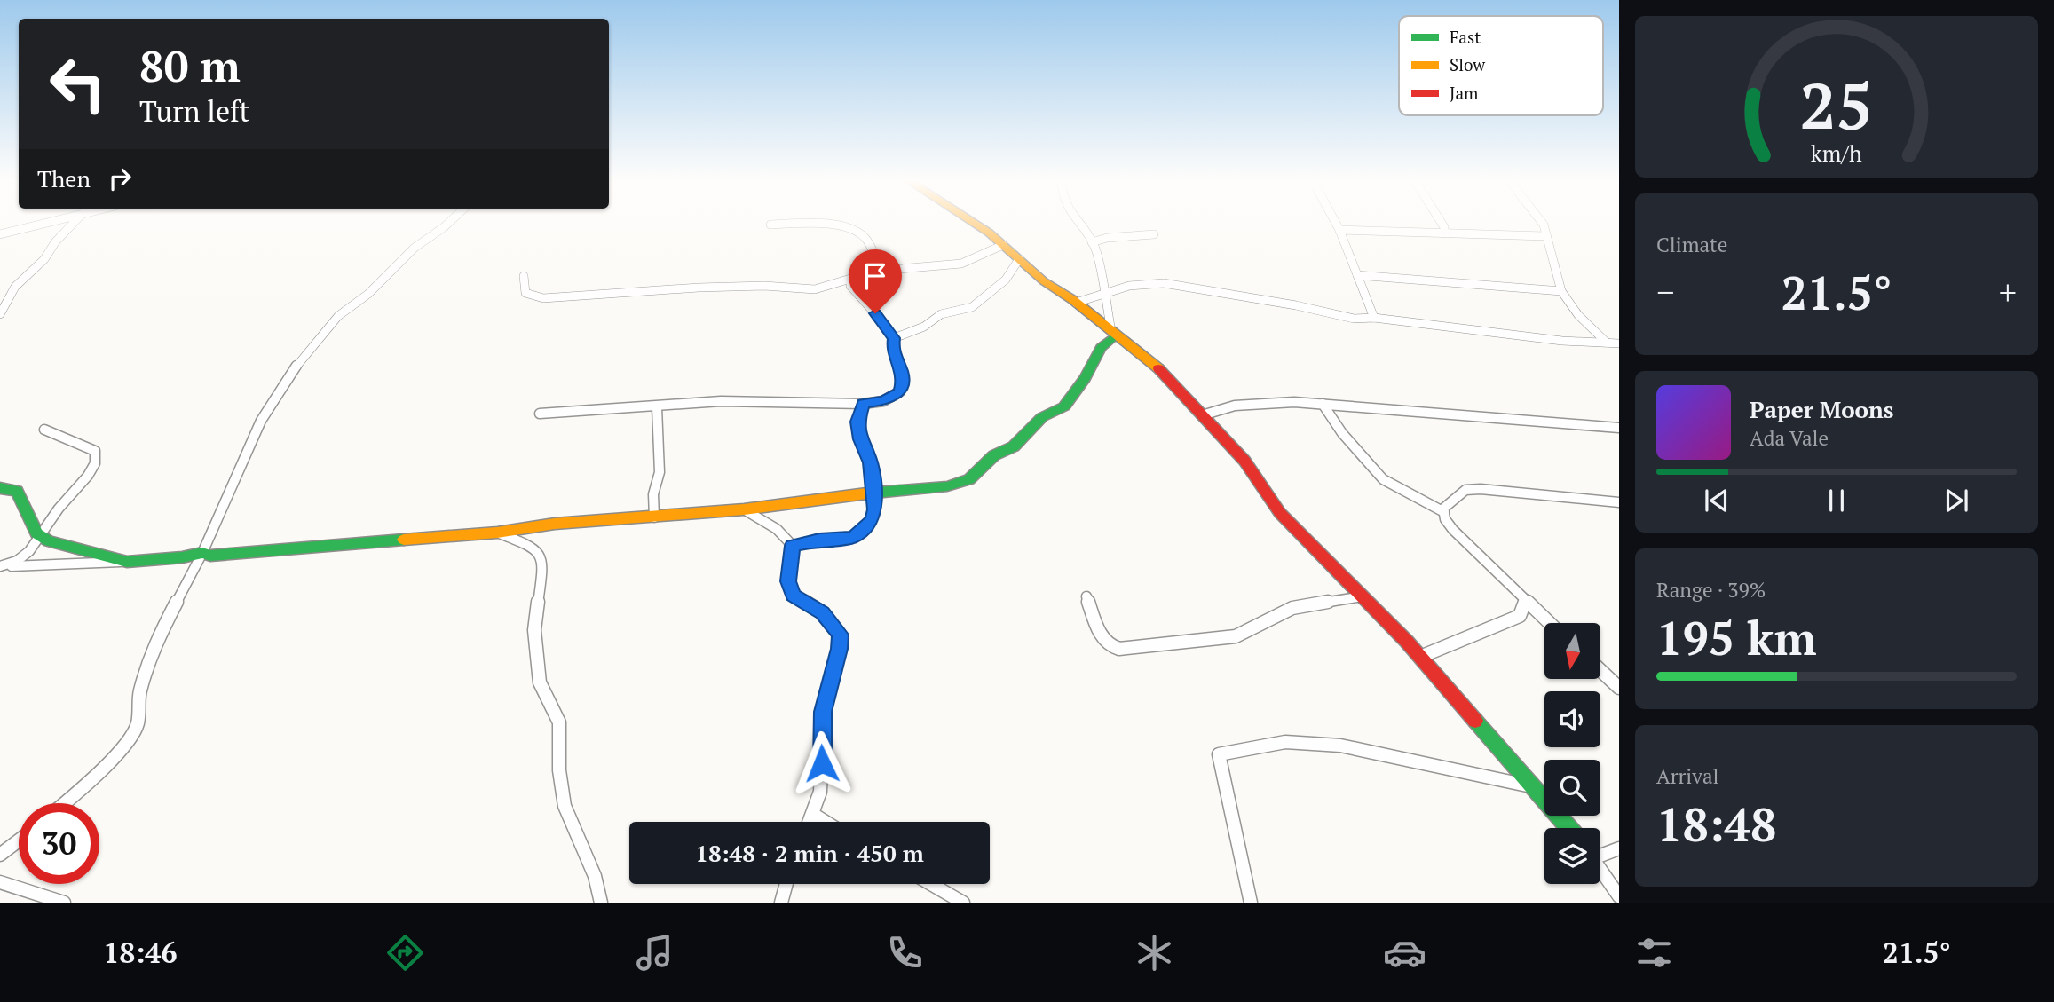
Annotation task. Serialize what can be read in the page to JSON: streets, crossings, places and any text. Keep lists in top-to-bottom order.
{
  "legend": ["Fast", "Slow", "Jam"],
  "north": "bottom",
  "page": {
    "turn": ["80 m", "Turn left"],
    "then": "Then",
    "tile": [
      "Climate",
      ["Range · 39%", "195 km"],
      ["Arrival", "18:48"]
    ],
    "heat": ["−", "21.5°", "+"],
    "song": ["Paper Moons", "Ada Vale"],
    "limit": "30",
    "trip": "18:48 · 2 min · 450 m",
    "tabs": ["18:46", "21.5°"],
    "gauge": ["25", "km/h"]
  }
}
